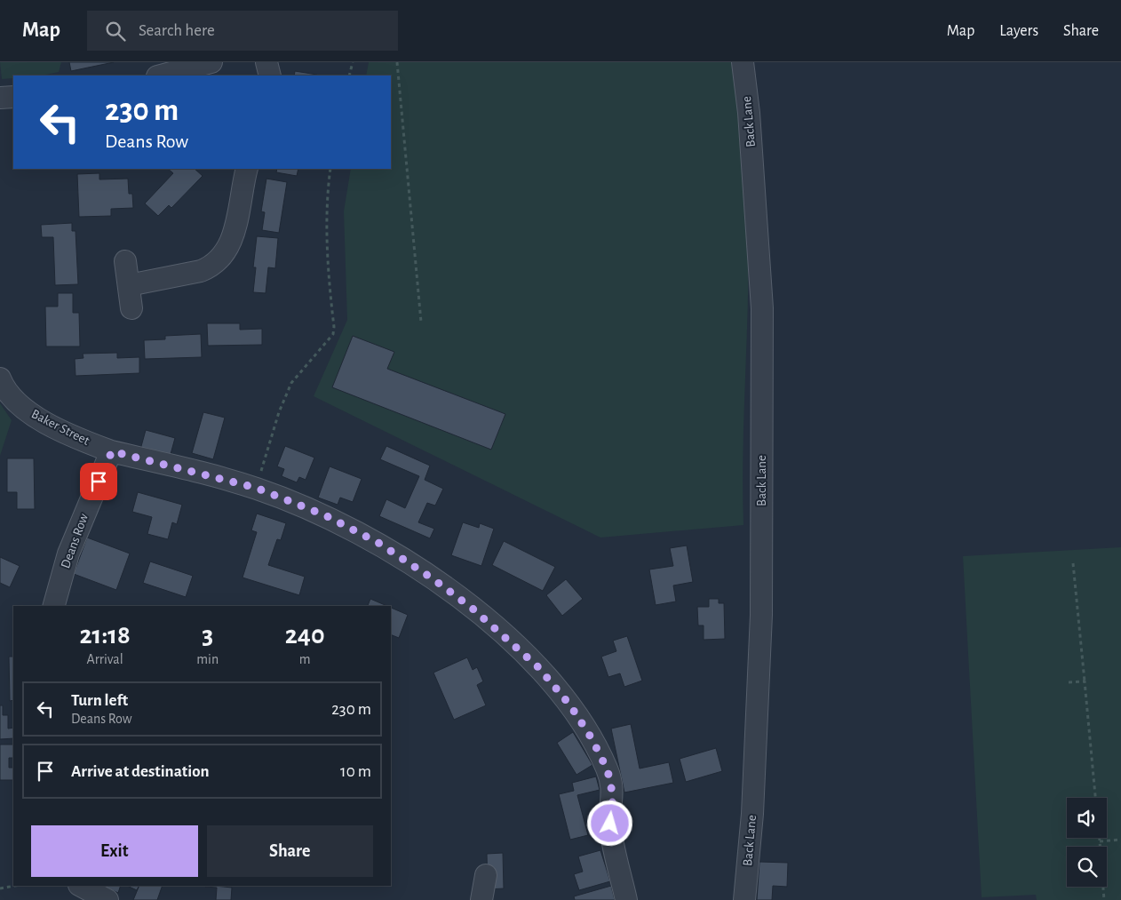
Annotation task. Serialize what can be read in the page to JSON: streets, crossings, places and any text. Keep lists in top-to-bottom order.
{
  "streets": {
    "street": ["Back Lane", "Baker Street", "Deans Row"]
  },
  "crossings": [
    ["Baker Street", "Deans Row"]
  ],
  "page": {
    "header": "Map",
    "search": "Search here",
    "nav": ["Map", "Layers", "Share"],
    "turn": ["230 m", "Deans Row"],
    "eta": [
      "21:18",
      "Arrival",
      "3",
      "min",
      "240",
      "m"
    ],
    "list": [
      {
        "name": "Turn left",
        "note": "Deans Row",
        "value": "230 m"
      },
      {
        "name": "Arrive at destination",
        "value": "10 m"
      }
    ],
    "buttons": ["Exit", "Share"]
  }
}
